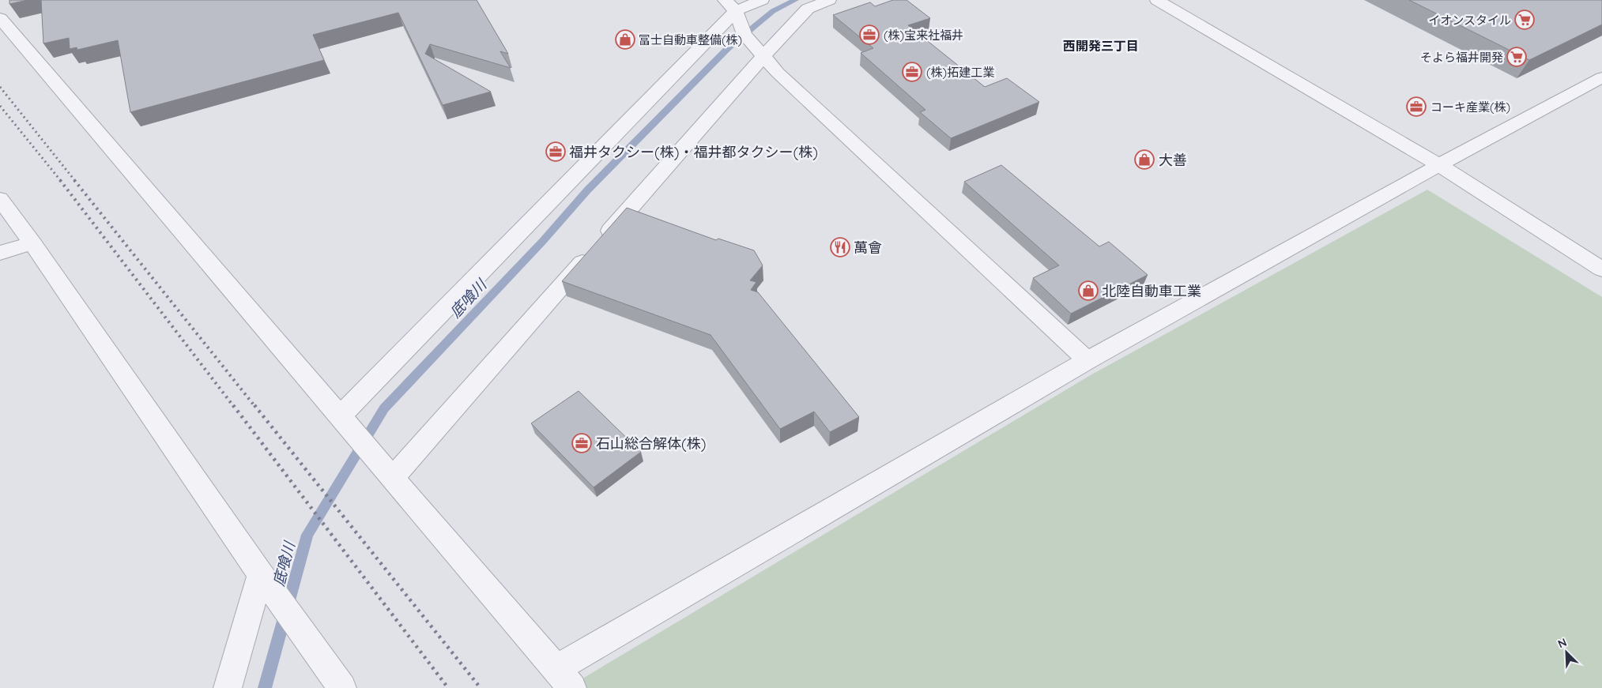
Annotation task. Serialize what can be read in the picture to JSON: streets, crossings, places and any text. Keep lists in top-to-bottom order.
{
  "districts": ["西開発三丁目"],
  "water": ["底喰川"],
  "places": {
    "supermarket": ["イオンスタイル", "そよら福井開発"],
    "office": [
      "(株)宝来社福井",
      "(株)拓建工業",
      "コーキ産業(株)",
      "福井タクシー(株)・福井都タクシー(株)",
      "石山総合解体(株)"
    ],
    "shop": ["冨士自動車整備(株)", "大善", "北陸自動車工業"],
    "restaurant": ["萬會"]
  },
  "north": "top left"
}
